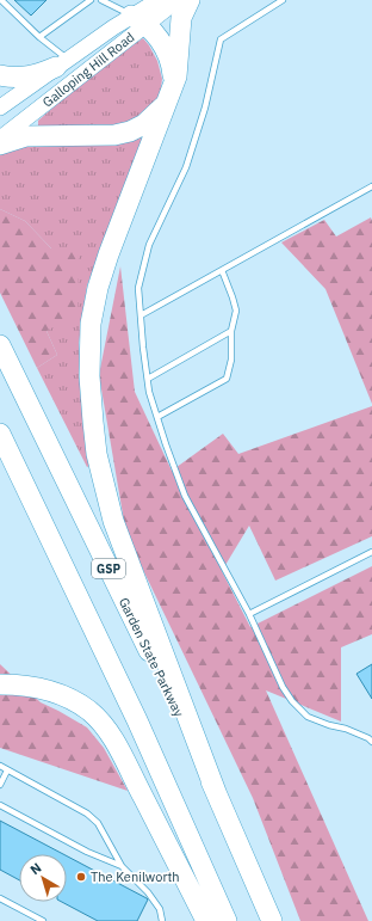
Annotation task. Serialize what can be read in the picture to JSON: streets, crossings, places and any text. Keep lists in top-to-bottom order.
{
  "streets": {
    "highway": ["GSP", "Garden State Parkway"],
    "main road": ["Galloping Hill Road"]
  },
  "places": ["The Kenilworth"],
  "north": "top left"
}
